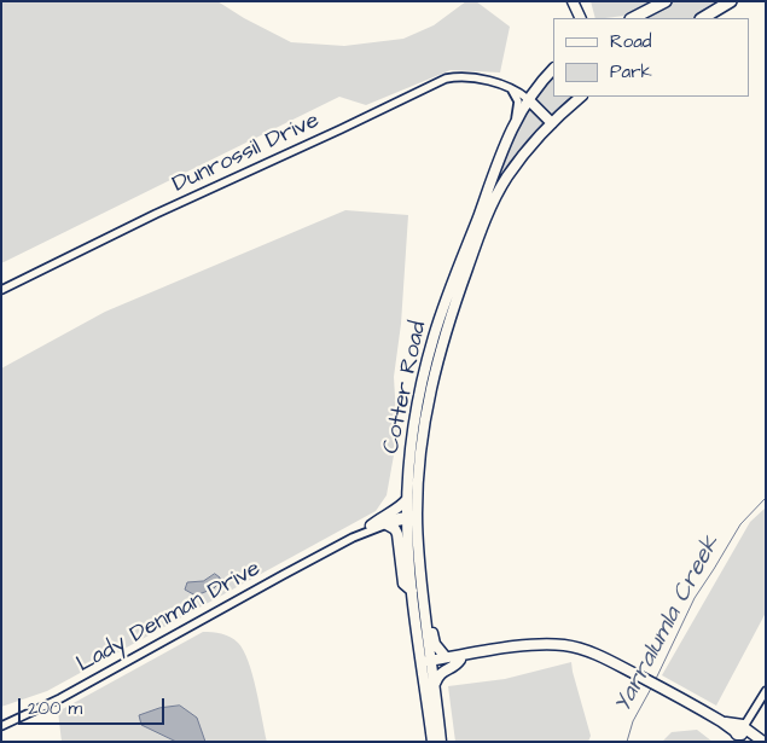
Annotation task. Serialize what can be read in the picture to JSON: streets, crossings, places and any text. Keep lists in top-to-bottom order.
{
  "streets": {
    "main road": ["Cotter Road"],
    "street": ["Dunrossil Drive", "Lady Denman Drive"]
  },
  "crossings": [
    ["Dunrossil Drive", "Cotter Road"],
    ["Cotter Road", "Lady Denman Drive"]
  ],
  "water": ["Yarralumla Creek"],
  "legend": ["Road", "Park"],
  "scale_bar": "200 m"
}
